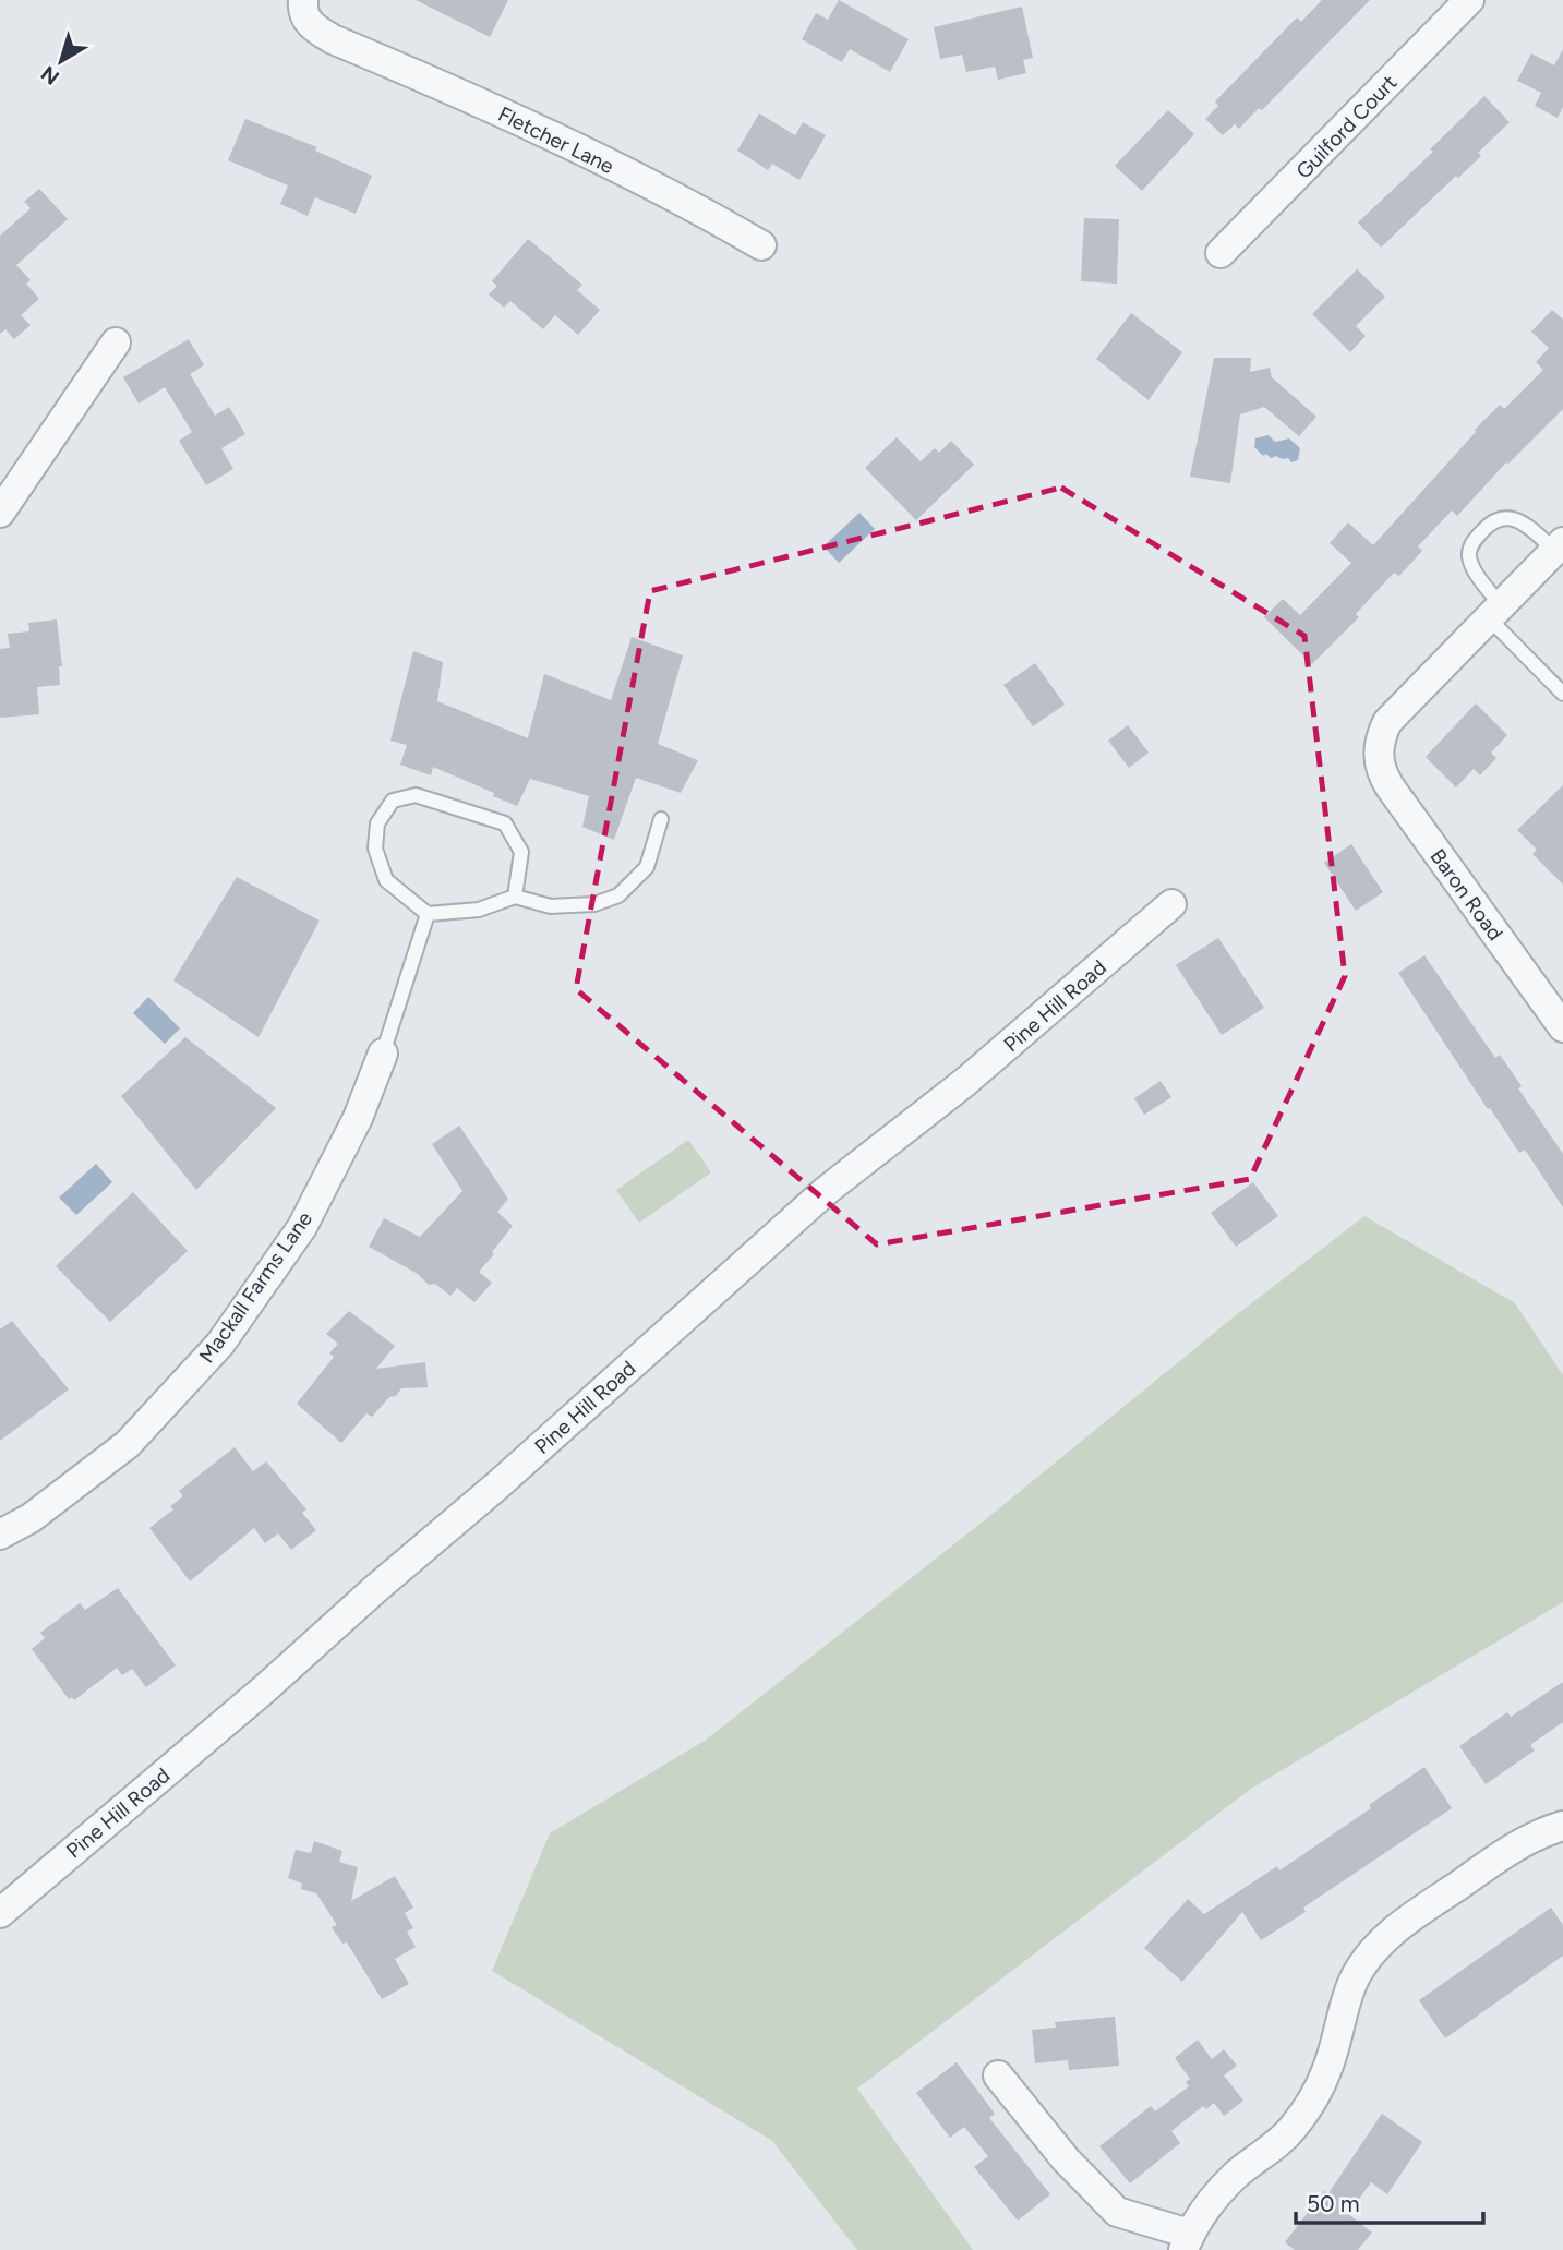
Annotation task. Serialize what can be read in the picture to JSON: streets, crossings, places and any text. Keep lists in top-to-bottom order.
{
  "streets": {
    "street": [
      "Guilford Court",
      "Fletcher Lane",
      "Baron Road",
      "Pine Hill Road",
      "Mackall Farms Lane"
    ]
  },
  "scale_bar": "50 m",
  "north": "bottom left"
}
